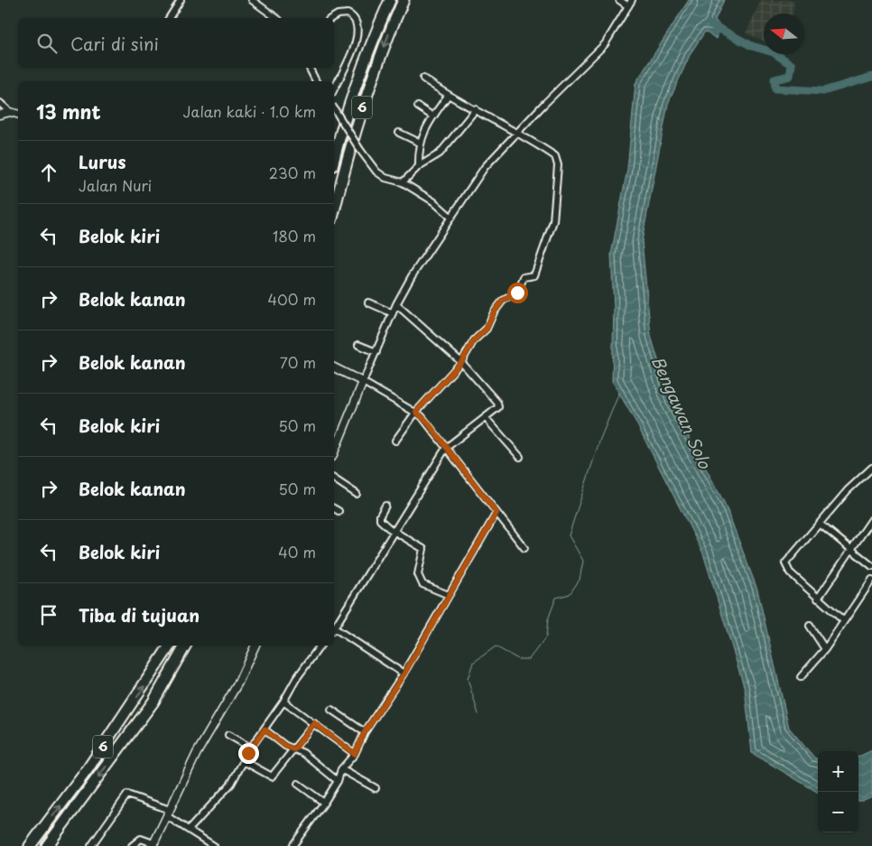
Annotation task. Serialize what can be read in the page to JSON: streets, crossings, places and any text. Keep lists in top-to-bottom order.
{
  "streets": {
    "highway": ["6"]
  },
  "water": ["Bengawan Solo"],
  "north": "left",
  "page": {
    "search": "Cari di sini",
    "heading": ["13 mnt", "Jalan kaki · 1.0 km"],
    "list": [
      ["Lurus", "Jalan Nuri", "230 m"],
      ["Belok kiri", "180 m"],
      ["Belok kanan", "400 m"],
      ["Belok kanan", "70 m"],
      ["Belok kiri", "50 m"],
      ["Belok kanan", "50 m"],
      ["Belok kiri", "40 m"],
      "Tiba di tujuan"
    ],
    "map_buttons": ["+", "−"]
  }
}
